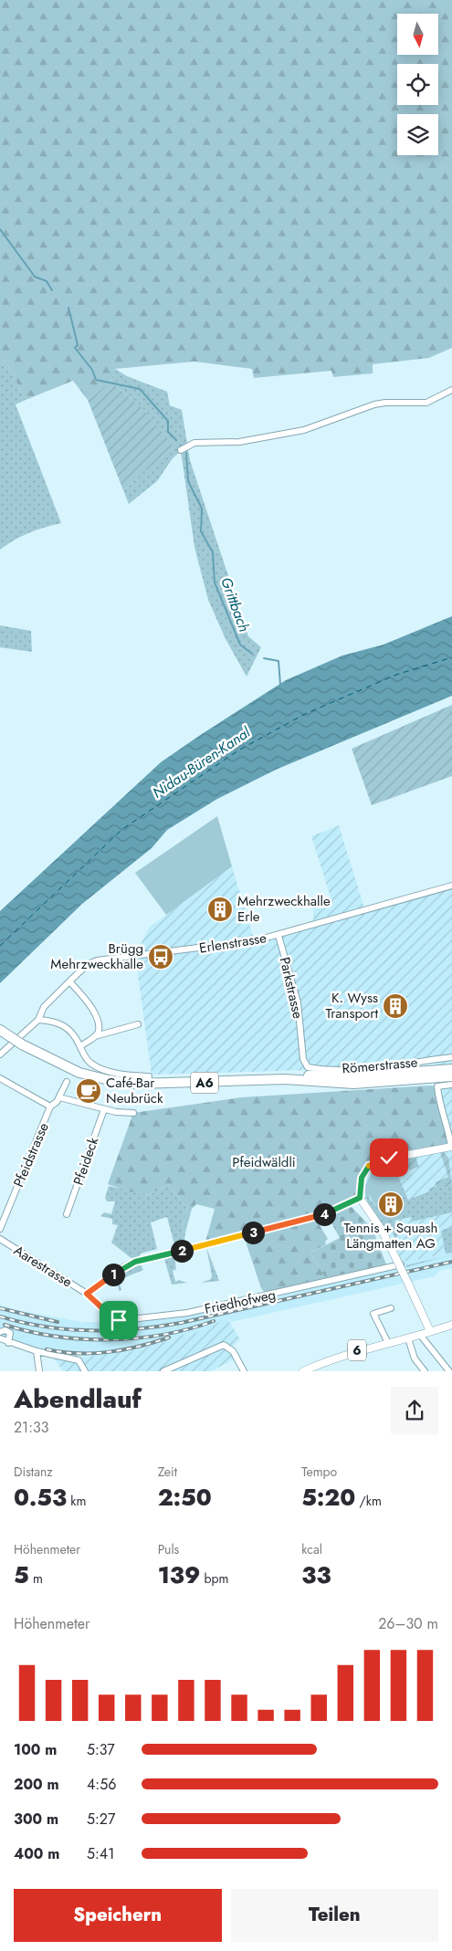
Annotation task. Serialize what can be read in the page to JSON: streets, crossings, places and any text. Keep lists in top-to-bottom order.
{
  "streets": {
    "highway": ["A6"],
    "main road": ["6"],
    "street": [
      "Erlenstrasse",
      "Parkstrasse",
      "Römerstrasse",
      "Pfeidstrasse",
      "Pfeideck",
      "Aarestrasse",
      "Friedhofweg"
    ]
  },
  "crossings": [
    ["Erlenstrasse", "Parkstrasse"],
    ["Parkstrasse", "Römerstrasse"],
    ["Aarestrasse", "Friedhofweg"]
  ],
  "water": ["Grittbach", "Nidau-Büren-Kanal"],
  "parks": ["Pfeidwäldli"],
  "places": {
    "building": ["Mehrzweckhalle Erle", "K. Wyss Transport", "Tennis + Squash Längmatten AG"],
    "bus stop": ["Brügg Mehrzweckhalle"],
    "cafe": ["Café-Bar Neubrück"]
  },
  "north": "bottom",
  "page": {
    "pins": [
      "4",
      "3",
      "2",
      "1"
    ],
    "heading": ["Abendlauf", "21:33"],
    "stats": [
      ["Distanz", "0.53 km"],
      ["Zeit", "2:50"],
      ["Tempo", "5:20 /km"],
      ["Höhenmeter", "5 m"],
      ["Puls", "139 bpm"],
      ["kcal", "33"]
    ],
    "chart": ["Höhenmeter", "26–30 m"],
    "list": [
      {
        "name": "100 m",
        "note": "5:37"
      },
      {
        "name": "200 m",
        "note": "4:56"
      },
      {
        "name": "300 m",
        "note": "5:27"
      },
      {
        "name": "400 m",
        "note": "5:41"
      }
    ],
    "buttons": ["Speichern", "Teilen"]
  }
}
